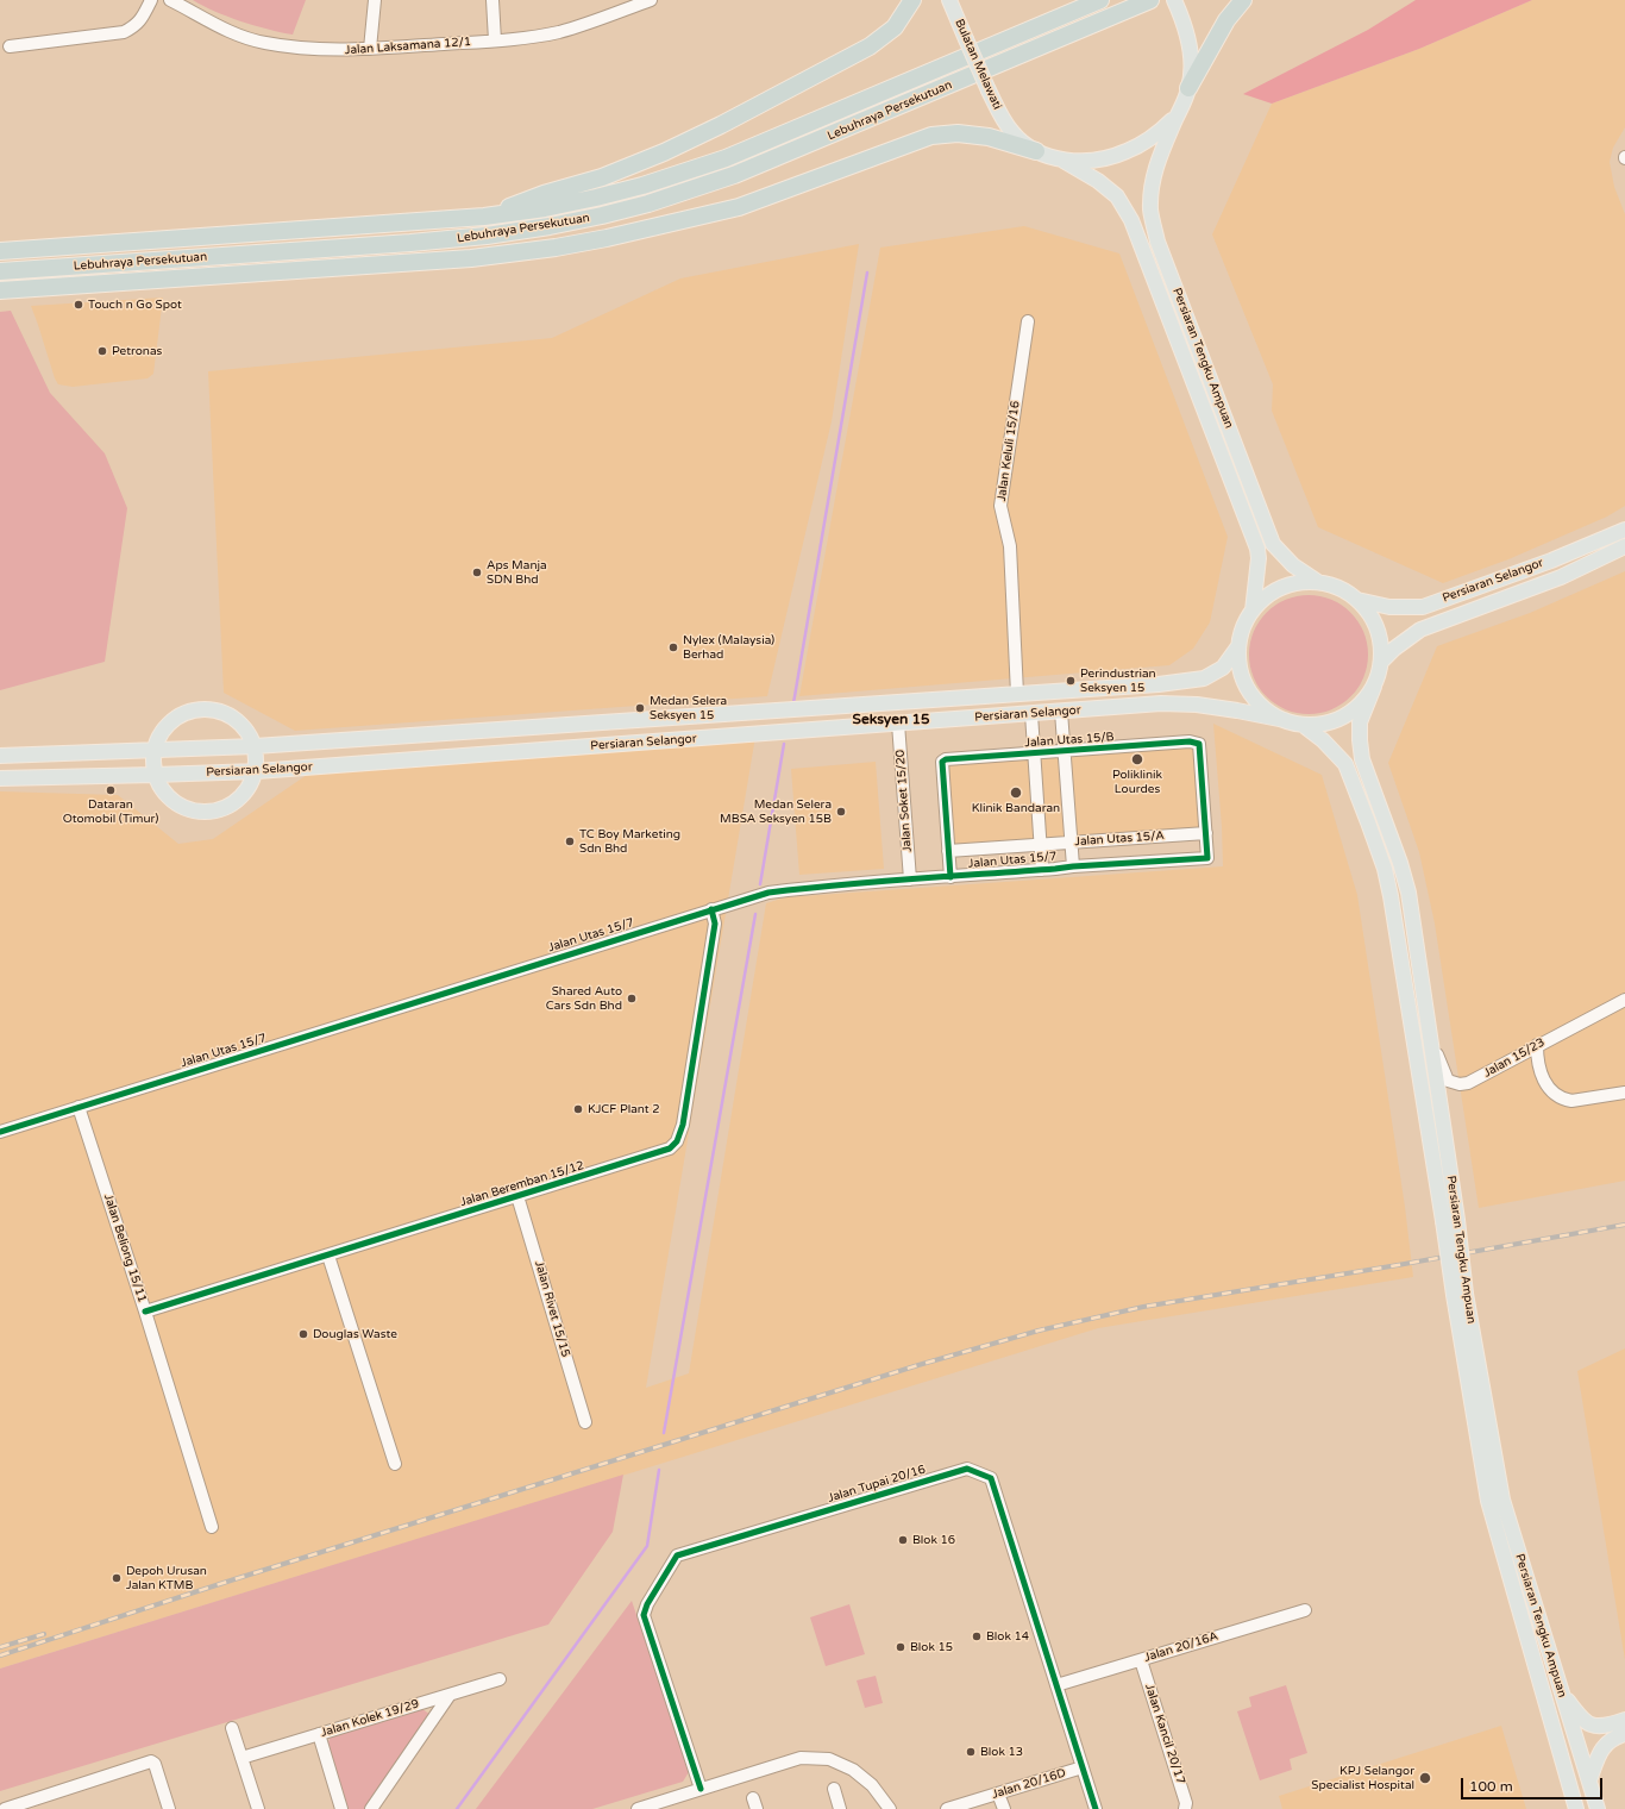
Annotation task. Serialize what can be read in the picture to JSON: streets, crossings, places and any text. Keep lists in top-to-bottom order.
{
  "streets": {
    "highway": ["Lebuhraya Persekutuan"],
    "main road": ["Bulatan Melawati", "Persiaran Tengku Ampuan", "Persiaran Selangor"],
    "street": [
      "Jalan Laksamana 12/1",
      "Jalan Keluli 15/16",
      "Jalan Utas 15/B",
      "Jalan Soket 15/20",
      "Jalan Utas 15/A",
      "Jalan Utas 15/7",
      "Jalan 15/23",
      "Jalan Beremban 15/12",
      "Jalan Beliong 15/11",
      "Jalan Rivet 15/15",
      "Jalan Tupai 20/16",
      "Jalan 20/16A",
      "Jalan Kolek 19/29",
      "Jalan Kancil 20/17",
      "Jalan 20/16D"
    ]
  },
  "crossings": [
    ["Bulatan Melawati", "Persiaran Tengku Ampuan"],
    ["Persiaran Tengku Ampuan", "Persiaran Selangor"],
    ["Persiaran Tengku Ampuan", "Jalan 15/23"],
    ["Jalan Keluli 15/16", "Persiaran Selangor"],
    ["Persiaran Selangor", "Jalan Soket 15/20"],
    ["Jalan Utas 15/B", "Jalan Utas 15/A"],
    ["Jalan Utas 15/B", "Jalan Utas 15/7"],
    ["Jalan Soket 15/20", "Jalan Utas 15/7"],
    ["Jalan Utas 15/7", "Jalan Beremban 15/12"],
    ["Jalan Utas 15/7", "Jalan Beliong 15/11"],
    ["Jalan Beremban 15/12", "Jalan Beliong 15/11"],
    ["Jalan Beremban 15/12", "Jalan Rivet 15/15"],
    ["Jalan Tupai 20/16", "Jalan 20/16A"],
    ["Jalan Tupai 20/16", "Jalan 20/16D"],
    ["Jalan 20/16A", "Jalan Kancil 20/17"]
  ],
  "districts": ["Seksyen 15"],
  "places": [
    "Touch n Go Spot",
    "Petronas",
    "Aps Manja SDN Bhd",
    "Nylex (Malaysia) Berhad",
    "Perindustrian Seksyen 15",
    "Medan Selera Seksyen 15",
    "Poliklinik Lourdes",
    "Dataran Otomobil (Timur)",
    "Klinik Bandaran",
    "Medan Selera MBSA Seksyen 15B",
    "TC Boy Marketing Sdn Bhd",
    "Shared Auto Cars Sdn Bhd",
    "KJCF Plant 2",
    "Douglas Waste",
    "Blok 16",
    "Depoh Urusan Jalan KTMB",
    "Blok 14",
    "Blok 15",
    "Blok 13",
    "KPJ Selangor Specialist Hospital"
  ],
  "scale_bar": "100 m"
}
